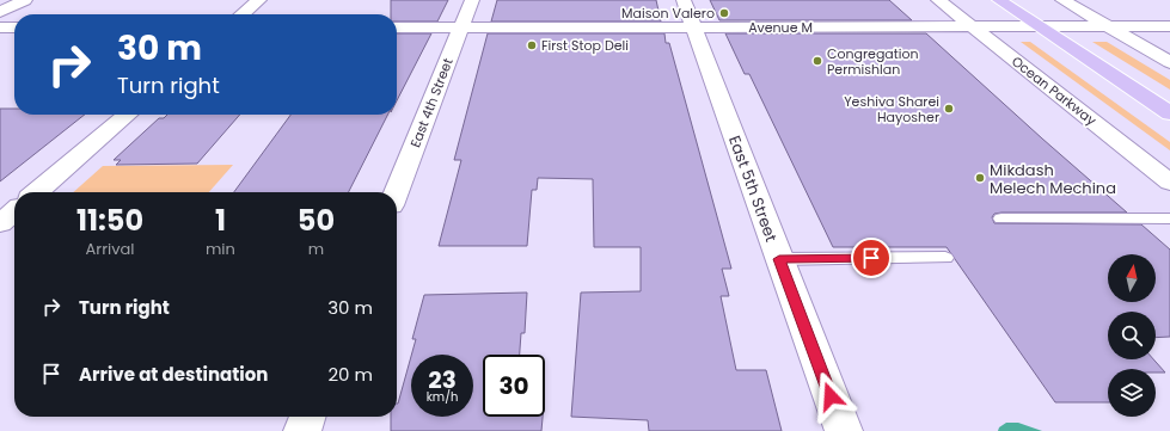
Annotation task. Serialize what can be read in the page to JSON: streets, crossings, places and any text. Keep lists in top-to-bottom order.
{
  "streets": {
    "street": [
      "Avenue M",
      "Ocean Parkway",
      "East 4th Street",
      "East 5th Street"
    ]
  },
  "crossings": [
    ["Avenue M", "Ocean Parkway"],
    ["Avenue M", "East 4th Street"],
    ["Avenue M", "East 5th Street"]
  ],
  "places": [
    "Maison Valero",
    "First Stop Deli",
    "Congregation Permishlan",
    "Yeshiva Sharei Hayosher",
    "Mikdash Melech Mechina"
  ],
  "north": "top",
  "page": {
    "turn": ["30 m", "Turn right"],
    "eta": [
      "11:50",
      "Arrival",
      "1",
      "min",
      "50",
      "m"
    ],
    "list": [
      {
        "name": "Turn right",
        "value": "30 m"
      },
      {
        "name": "Arrive at destination",
        "value": "20 m"
      }
    ],
    "speed": "23 km/h",
    "limit": "30"
  }
}
